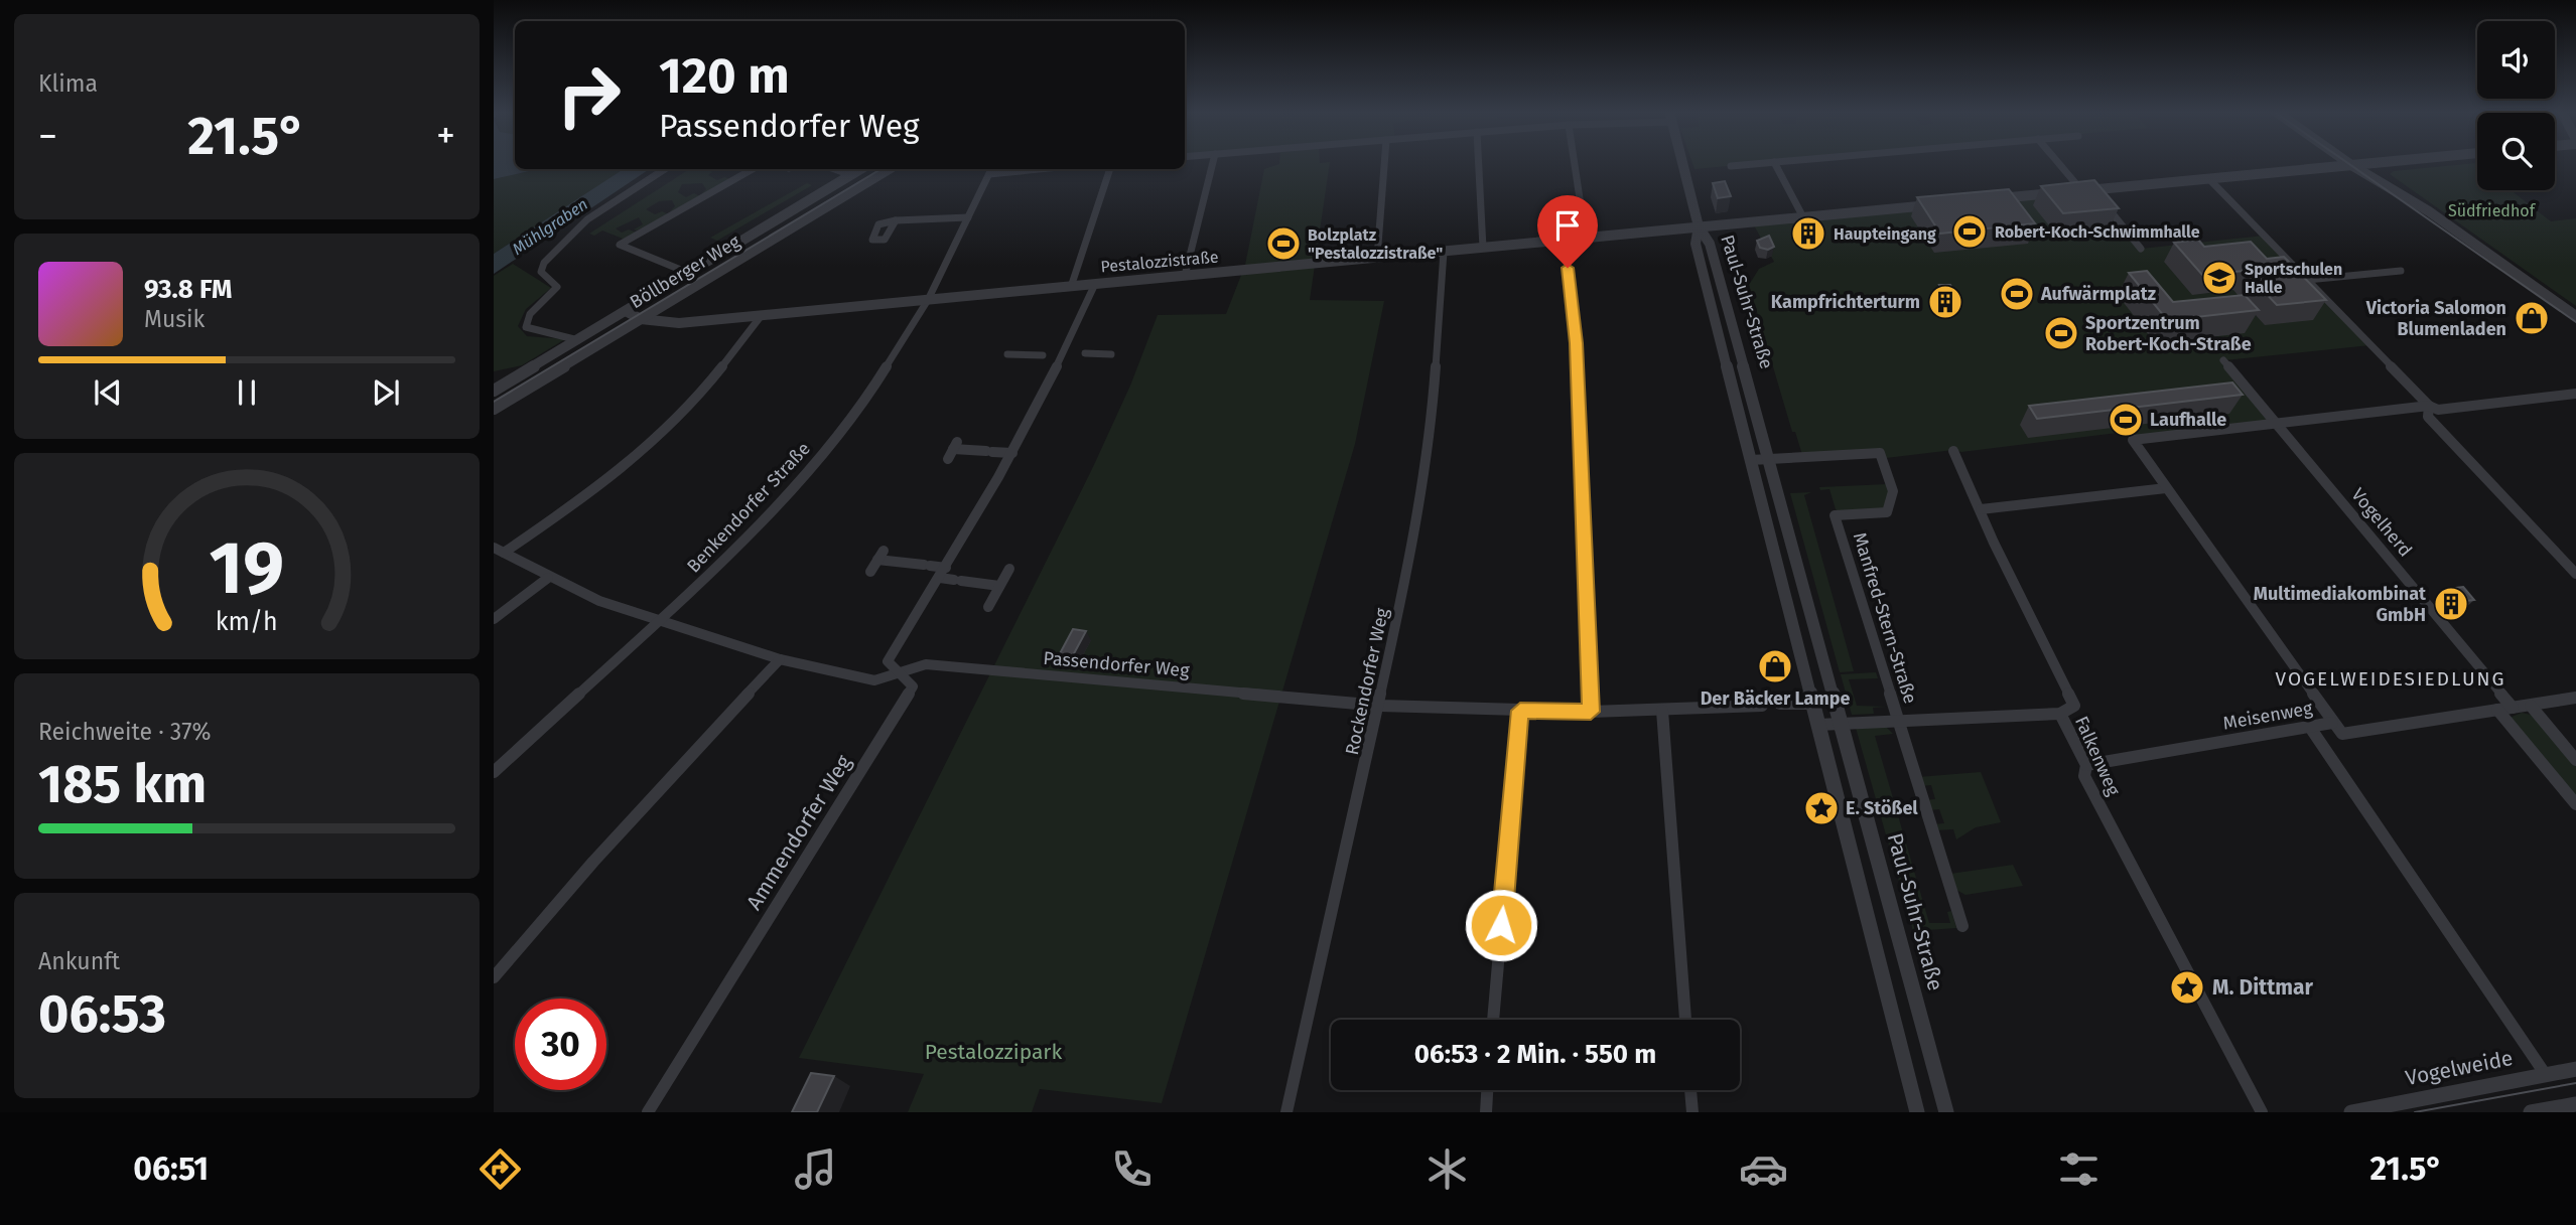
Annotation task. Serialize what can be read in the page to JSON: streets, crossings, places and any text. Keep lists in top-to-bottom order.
{
  "streets": {
    "street": [
      "Pestalozzistraße",
      "Böllberger Weg",
      "Paul-Suhr-Straße",
      "Benkendorfer Straße",
      "Vogelherd",
      "Manfred-Stern-Straße",
      "Passendorfer Weg",
      "Rockendorfer Weg",
      "Meisenweg",
      "Falkenweg",
      "Ammendorfer Weg",
      "Vogelweide"
    ]
  },
  "crossings": [
    ["Pestalozzistraße", "Böllberger Weg"],
    ["Pestalozzistraße", "Paul-Suhr-Straße"],
    ["Pestalozzistraße", "Benkendorfer Straße"],
    ["Pestalozzistraße", "Rockendorfer Weg"],
    ["Pestalozzistraße", "Ammendorfer Weg"],
    ["Paul-Suhr-Straße", "Manfred-Stern-Straße"],
    ["Benkendorfer Straße", "Passendorfer Weg"],
    ["Vogelherd", "Meisenweg"],
    ["Passendorfer Weg", "Rockendorfer Weg"],
    ["Passendorfer Weg", "Ammendorfer Weg"],
    ["Meisenweg", "Falkenweg"]
  ],
  "districts": ["VOGELWEIDESIEDLUNG"],
  "water": ["Mühlgraben"],
  "parks": ["Südfriedhof", "Pestalozzipark"],
  "places": {
    "sports": [
      "Robert-Koch-Schwimmhalle",
      "Bolzplatz \"Pestalozzistraße\"",
      "Aufwärmplatz",
      "Sportzentrum Robert-Koch-Straße",
      "Laufhalle"
    ],
    "building": ["Haupteingang", "Kampfrichterturm", "Multimediakombinat GmbH"],
    "school or university": ["Sportschulen Halle"],
    "shop": ["Victoria Salomon Blumenladen", "Der Bäcker Lampe"],
    "place": ["E. Stößel", "M. Dittmar"]
  },
  "page": {
    "tile": [
      "Klima",
      ["Reichweite · 37%", "185 km"],
      ["Ankunft", "06:53"]
    ],
    "turn": ["120 m", "Passendorfer Weg"],
    "heat": ["−", "21.5°", "+"],
    "song": ["93.8 FM", "Musik"],
    "limit": "30",
    "trip": "06:53 · 2 Min. · 550 m",
    "tabs": ["06:51", "21.5°"],
    "gauge": ["19", "km/h"]
  }
}
